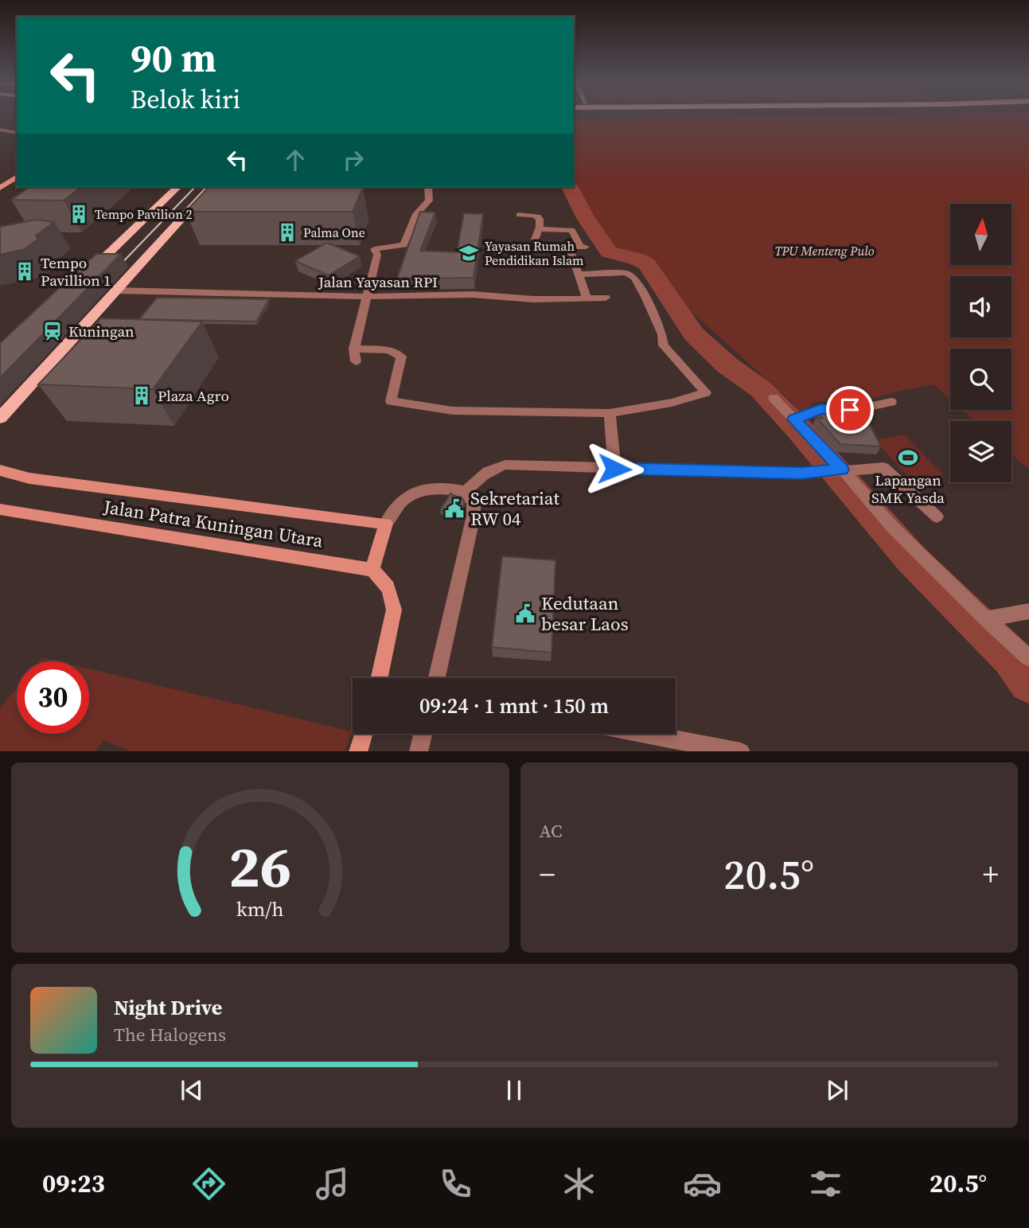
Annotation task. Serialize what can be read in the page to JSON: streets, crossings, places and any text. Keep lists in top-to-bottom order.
{
  "streets": {
    "street": ["Jalan Yayasan RPI", "Jalan Patra Kuningan Utara"]
  },
  "parks": ["TPU Menteng Pulo"],
  "places": {
    "building": [
      "Tempo Pavilion 2",
      "Palma One",
      "Tempo Pavillion 1",
      "Plaza Agro"
    ],
    "school or university": ["Yayasan Rumah Pendidikan Islam"],
    "station": ["Kuningan"],
    "sports": ["Lapangan SMK Yasda"],
    "public building": ["Sekretariat RW 04", "Kedutaan besar Laos"]
  },
  "north": "top",
  "page": {
    "turn": ["90 m", "Belok kiri"],
    "limit": "30",
    "trip": "09:24 · 1 mnt · 150 m",
    "tile": "AC",
    "heat": ["−", "20.5°", "+"],
    "song": ["Night Drive", "The Halogens"],
    "tabs": ["09:23", "20.5°"],
    "gauge": ["26", "km/h"]
  }
}
